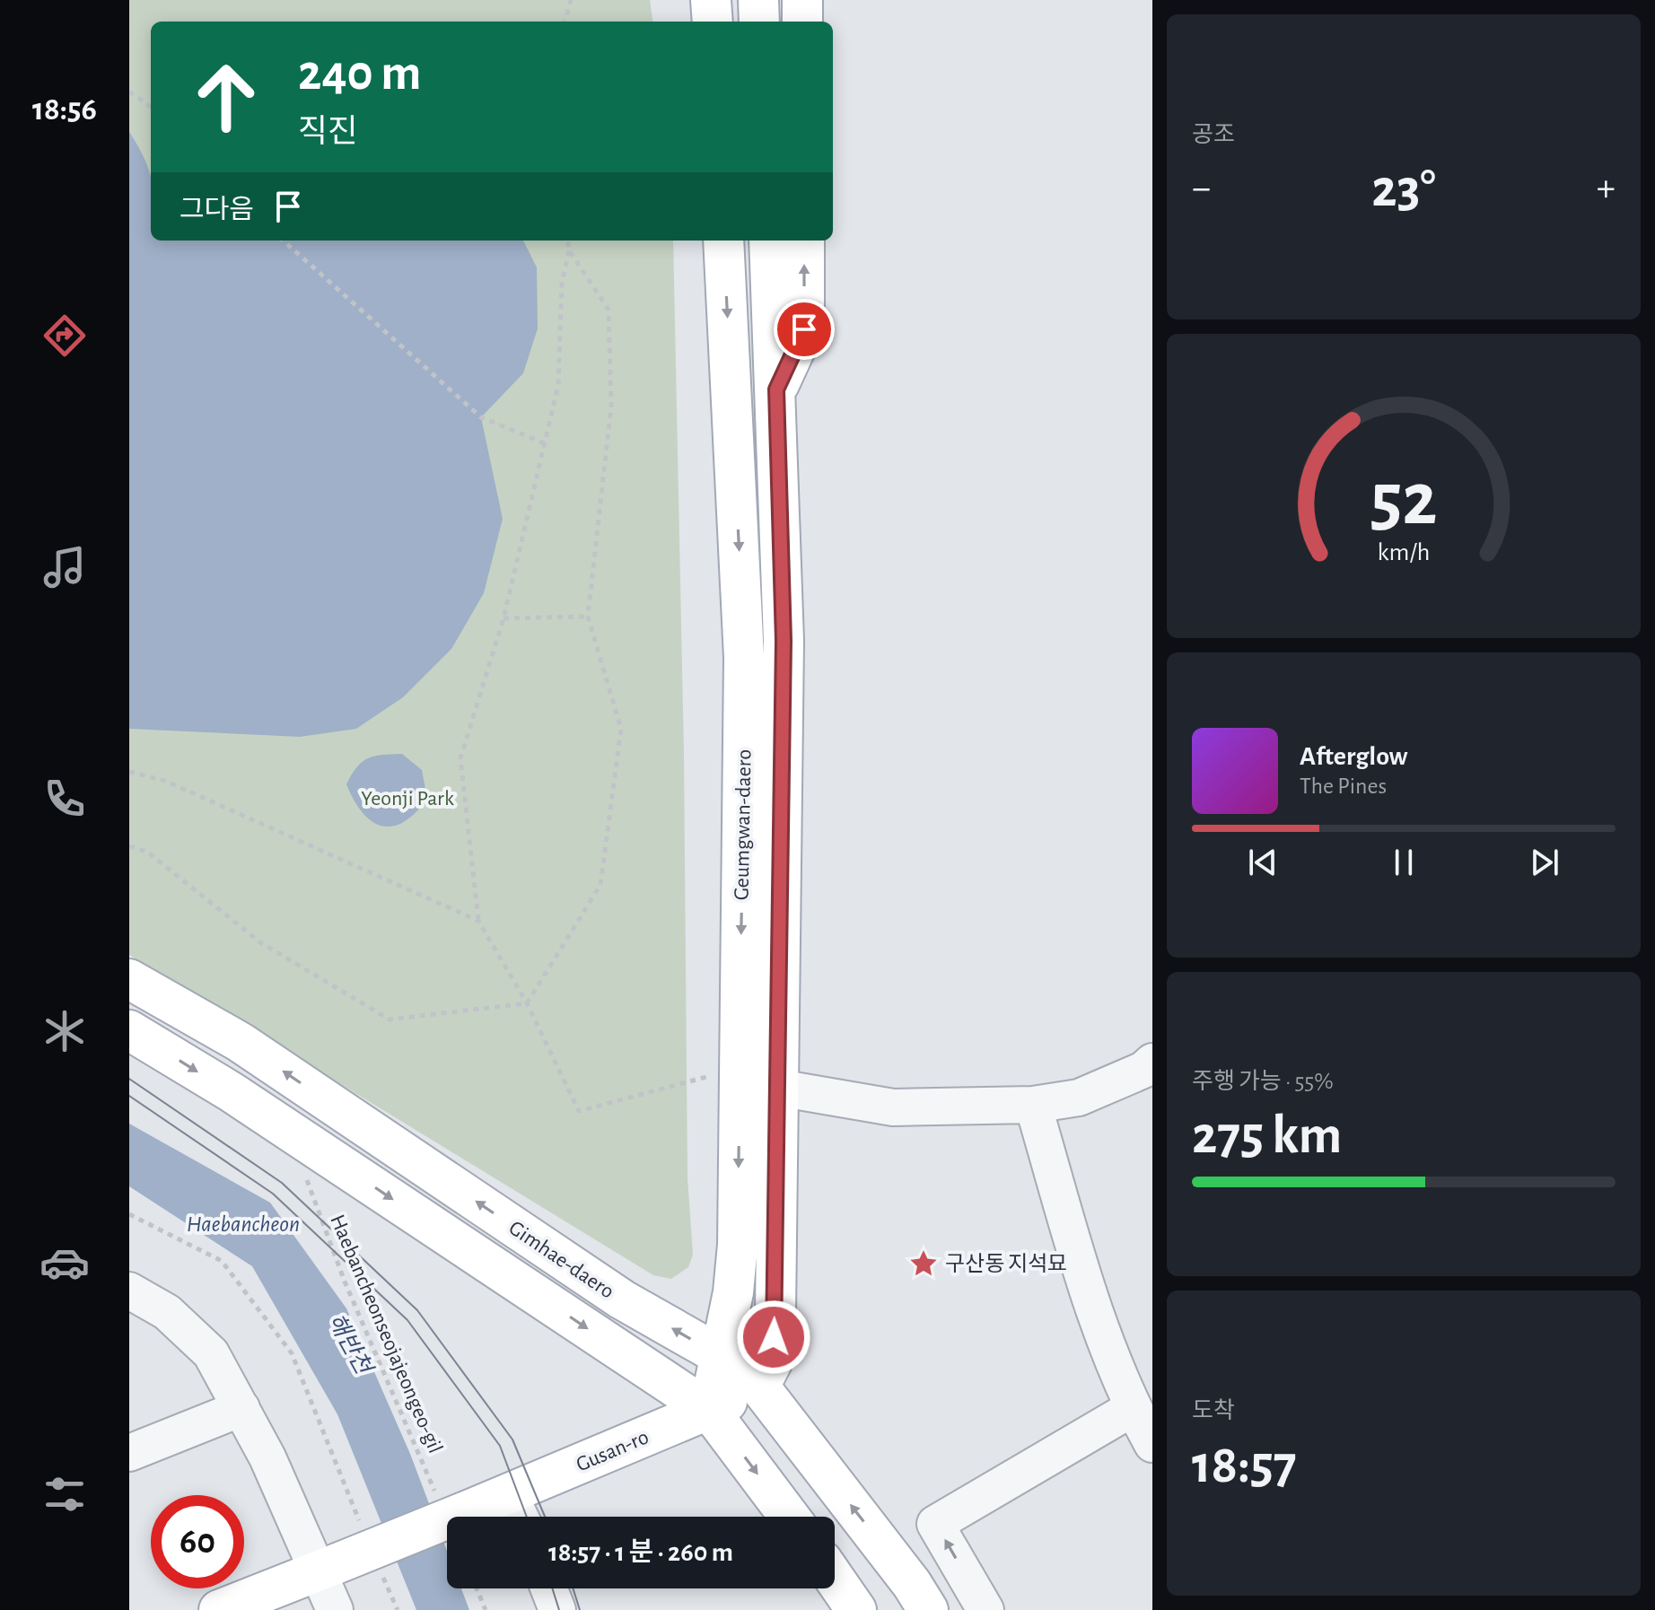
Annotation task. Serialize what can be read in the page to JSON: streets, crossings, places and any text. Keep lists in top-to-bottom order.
{
  "streets": {
    "main road": ["Geumgwan-daero", "Gimhae-daero", "Gusan-ro"],
    "path": ["Haebancheonseojajeongeo-gil"]
  },
  "crossings": [
    ["Geumgwan-daero", "Gimhae-daero"],
    ["Geumgwan-daero", "Gusan-ro"],
    ["Gimhae-daero", "Haebancheonseojajeongeo-gil"],
    ["Gimhae-daero", "Gusan-ro"],
    ["Haebancheonseojajeongeo-gil", "Gusan-ro"]
  ],
  "water": ["Haebancheon", "해반천"],
  "parks": ["Yeonji Park"],
  "places": {
    "place": ["구산동 지석묘"]
  },
  "page": {
    "tabs": "18:56",
    "tile": [
      "공조",
      ["주행 가능 · 55%", "275 km"],
      ["도착", "18:57"]
    ],
    "turn": ["240 m", "직진"],
    "heat": ["−", "23°", "+"],
    "then": "그다음",
    "song": ["Afterglow", "The Pines"],
    "limit": "60",
    "trip": "18:57 · 1 분 · 260 m",
    "gauge": ["52", "km/h"]
  }
}
